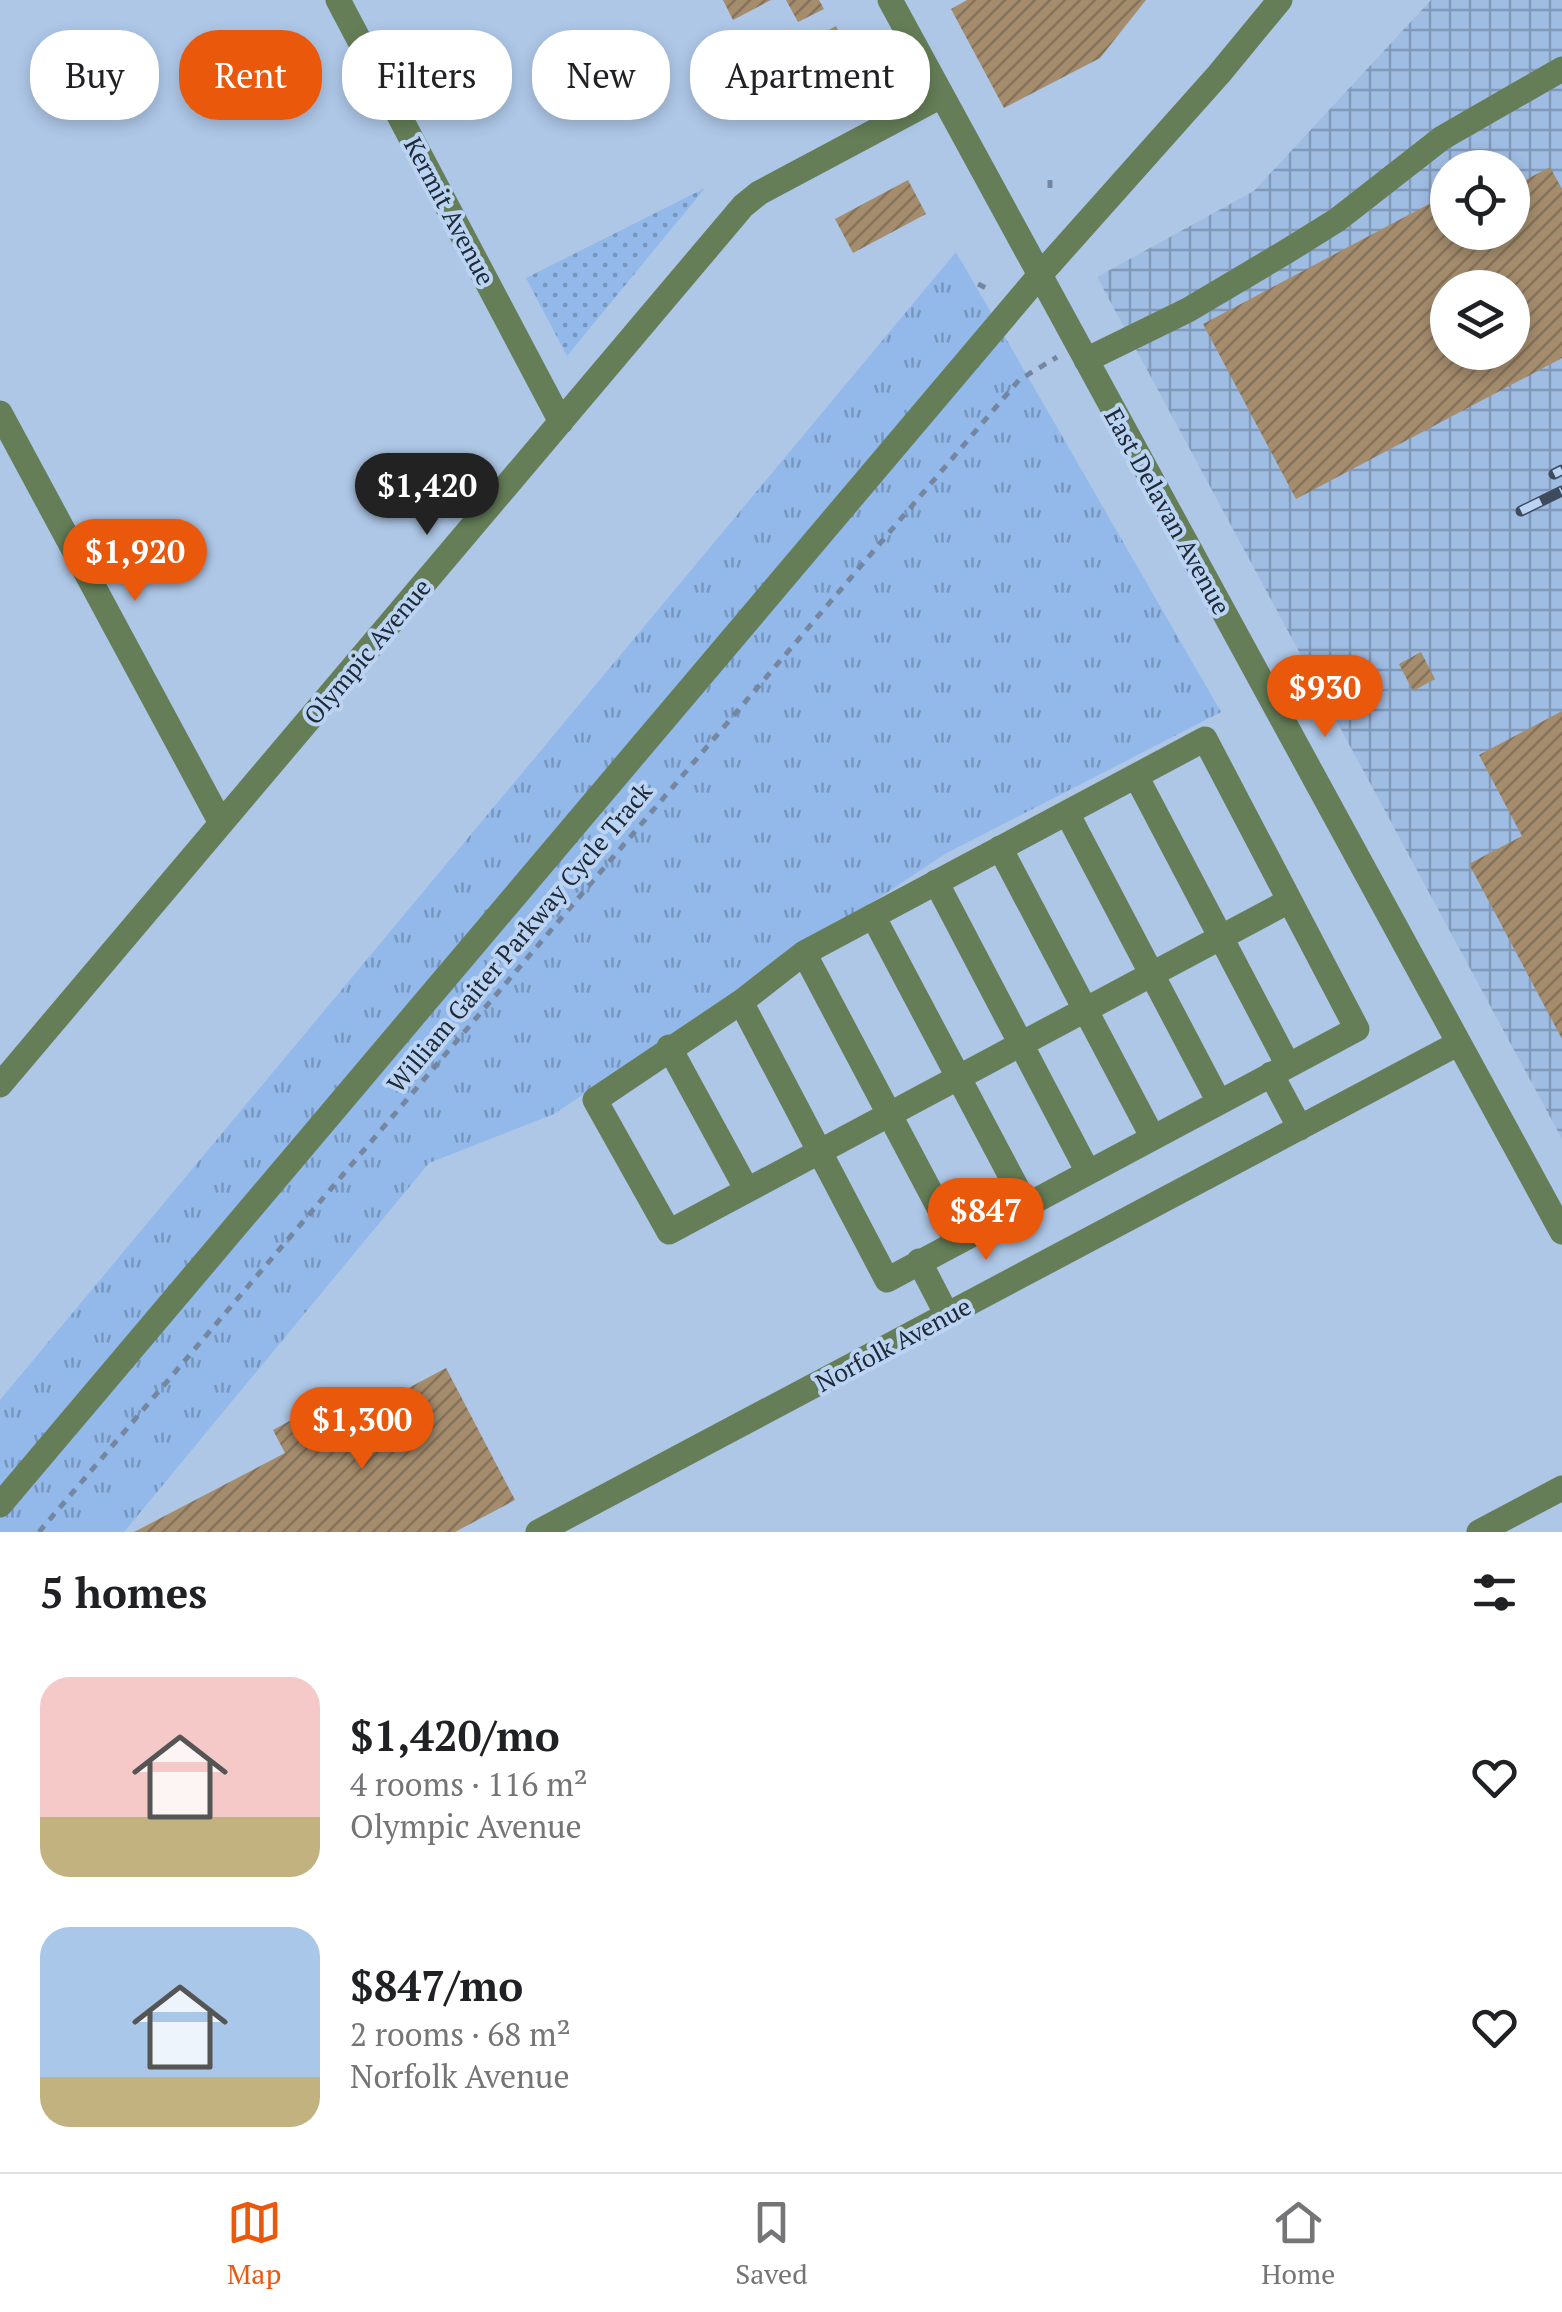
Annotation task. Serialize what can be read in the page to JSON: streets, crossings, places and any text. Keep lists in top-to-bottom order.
{
  "streets": {
    "street": [
      "Kermit Avenue",
      "East Delavan Avenue",
      "Olympic Avenue",
      "Norfolk Avenue"
    ],
    "path": ["William Gaiter Parkway Cycle Track"]
  },
  "crossings": [
    ["Kermit Avenue", "Olympic Avenue"],
    ["East Delavan Avenue", "Olympic Avenue"],
    ["East Delavan Avenue", "Norfolk Avenue"]
  ],
  "page": {
    "chip": [
      "Buy",
      "Rent",
      "Filters",
      "New",
      "Apartment"
    ],
    "price": [
      "$1,420",
      "$1,920",
      "$930",
      "$847",
      "$1,300"
    ],
    "heading": "5 homes",
    "list": [
      {
        "name": "$1,420/mo",
        "note": "4 rooms · 116 m² · Olympic Avenue"
      },
      {
        "name": "$847/mo",
        "note": "2 rooms · 68 m² · Norfolk Avenue"
      }
    ],
    "tabs": ["Map", "Saved", "Home"]
  }
}
